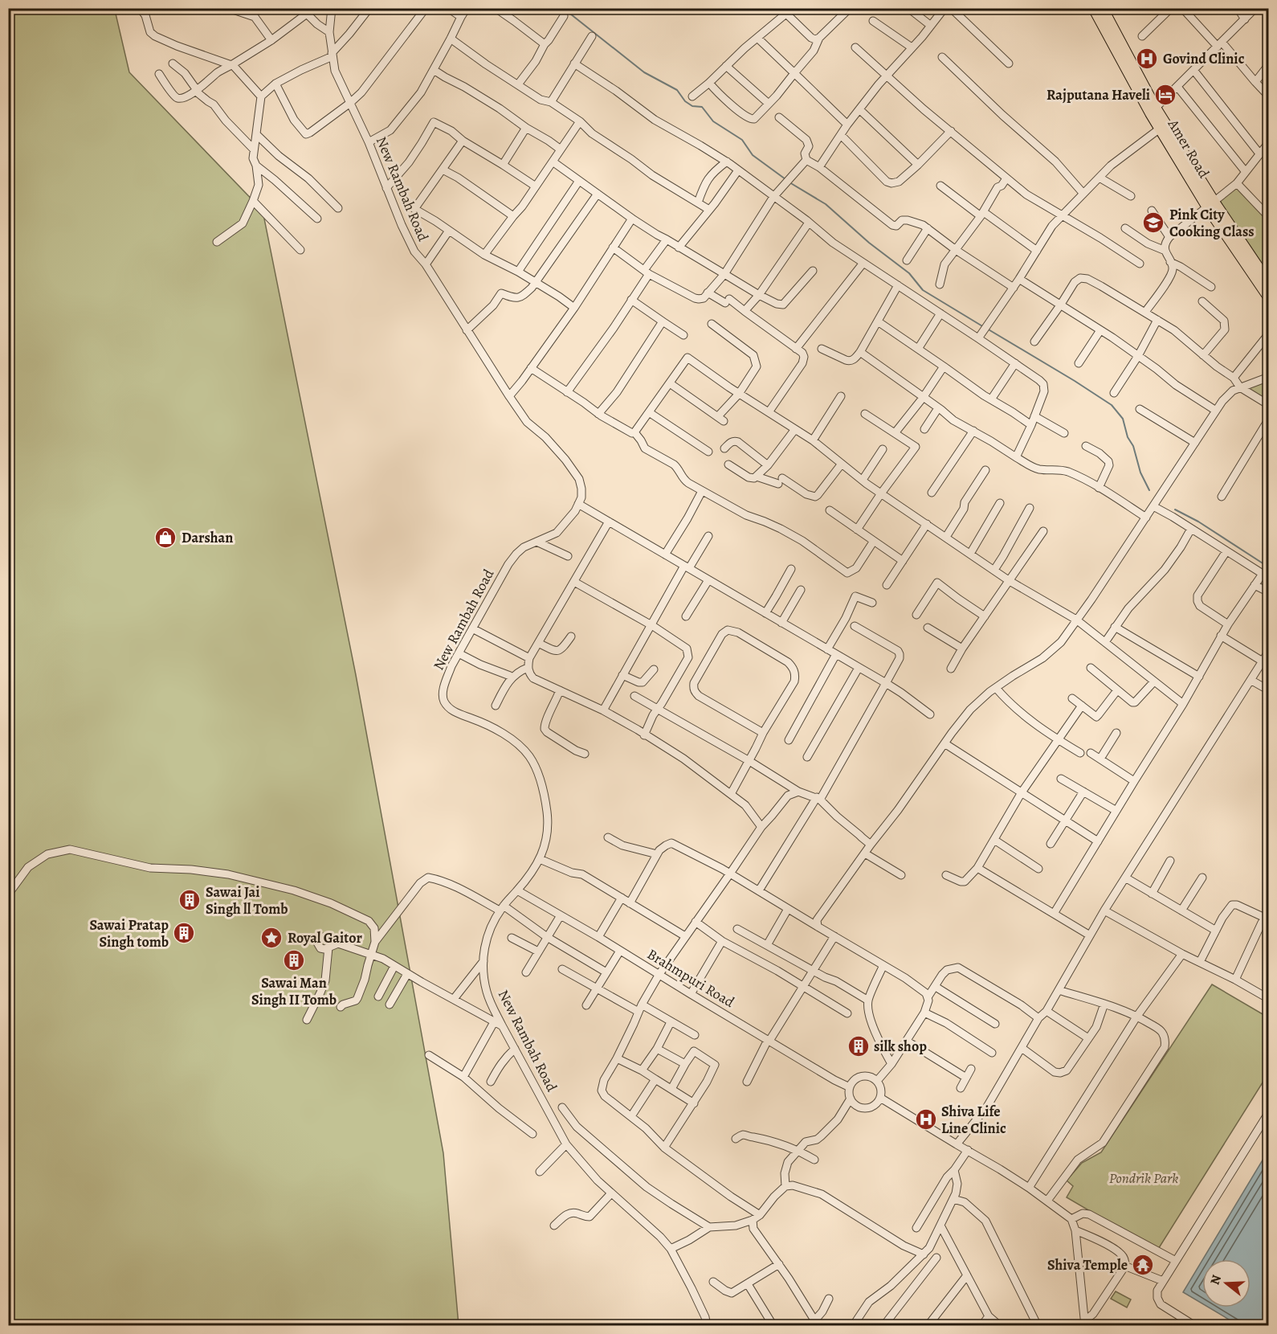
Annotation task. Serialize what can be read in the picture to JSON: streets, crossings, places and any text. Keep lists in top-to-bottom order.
{
  "streets": {
    "main road": ["Amer Road"],
    "street": ["New Rambah Road", "Brahmpuri Road"]
  },
  "crossings": [
    ["New Rambah Road", "Brahmpuri Road"]
  ],
  "parks": ["Pondrik Park"],
  "places": {
    "hospital": ["Govind Clinic", "Shiva Life Line Clinic"],
    "hotel": ["Rajputana Haveli"],
    "school or university": ["Pink City Cooking Class"],
    "shop": ["Darshan"],
    "building": [
      "Sawai Jai Singh ll Tomb",
      "Sawai Pratap Singh tomb",
      "Sawai Man Singh II Tomb",
      "silk shop"
    ],
    "place": ["Royal Gaitor"],
    "temple": ["Shiva Temple"]
  },
  "north": "left"
}
